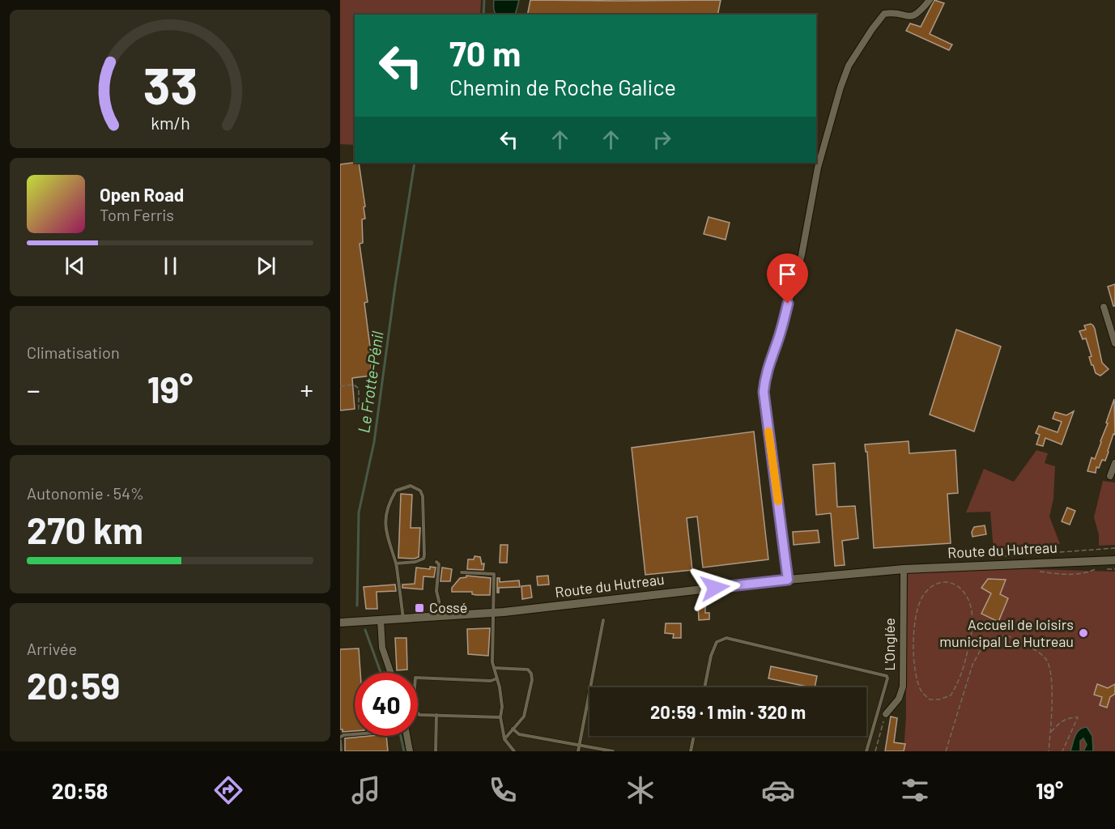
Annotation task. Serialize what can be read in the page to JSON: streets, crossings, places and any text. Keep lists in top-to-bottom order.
{
  "streets": {
    "street": ["Route du Hutreau", "L'Onglée"]
  },
  "crossings": [
    ["Route du Hutreau", "L'Onglée"]
  ],
  "water": ["Le Frotte-Pénil"],
  "places": {
    "transit": ["Cossé"],
    "other": ["Accueil de loisirs municipal Le Hutreau"]
  },
  "page": {
    "turn": ["70 m", "Chemin de Roche Galice"],
    "song": ["Open Road", "Tom Ferris"],
    "tile": [
      "Climatisation",
      ["Autonomie · 54%", "270 km"],
      ["Arrivée", "20:59"]
    ],
    "heat": ["−", "19°", "+"],
    "limit": "40",
    "trip": "20:59 · 1 min · 320 m",
    "tabs": ["20:58", "19°"],
    "gauge": ["33", "km/h"]
  }
}
